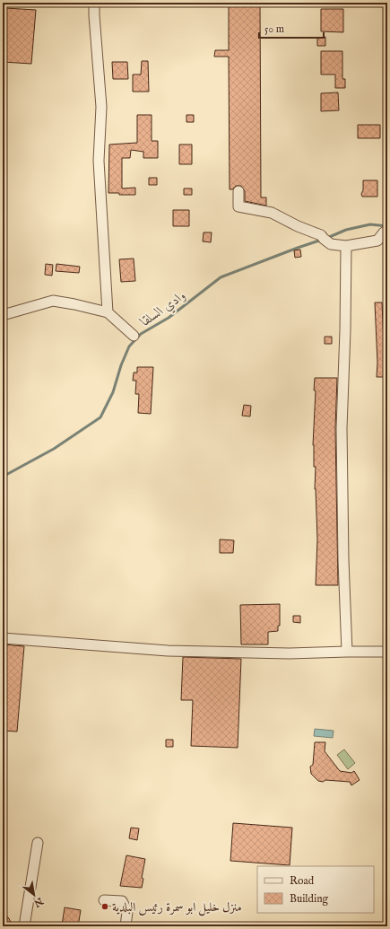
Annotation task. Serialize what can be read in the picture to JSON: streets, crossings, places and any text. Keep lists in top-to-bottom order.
{
  "water": ["وادي السلقا"],
  "places": ["منزل خليل ابو سمرة رئيس البلدية"],
  "legend": ["Road", "Building"],
  "scale_bar": "50 m",
  "north": "bottom right"
}
